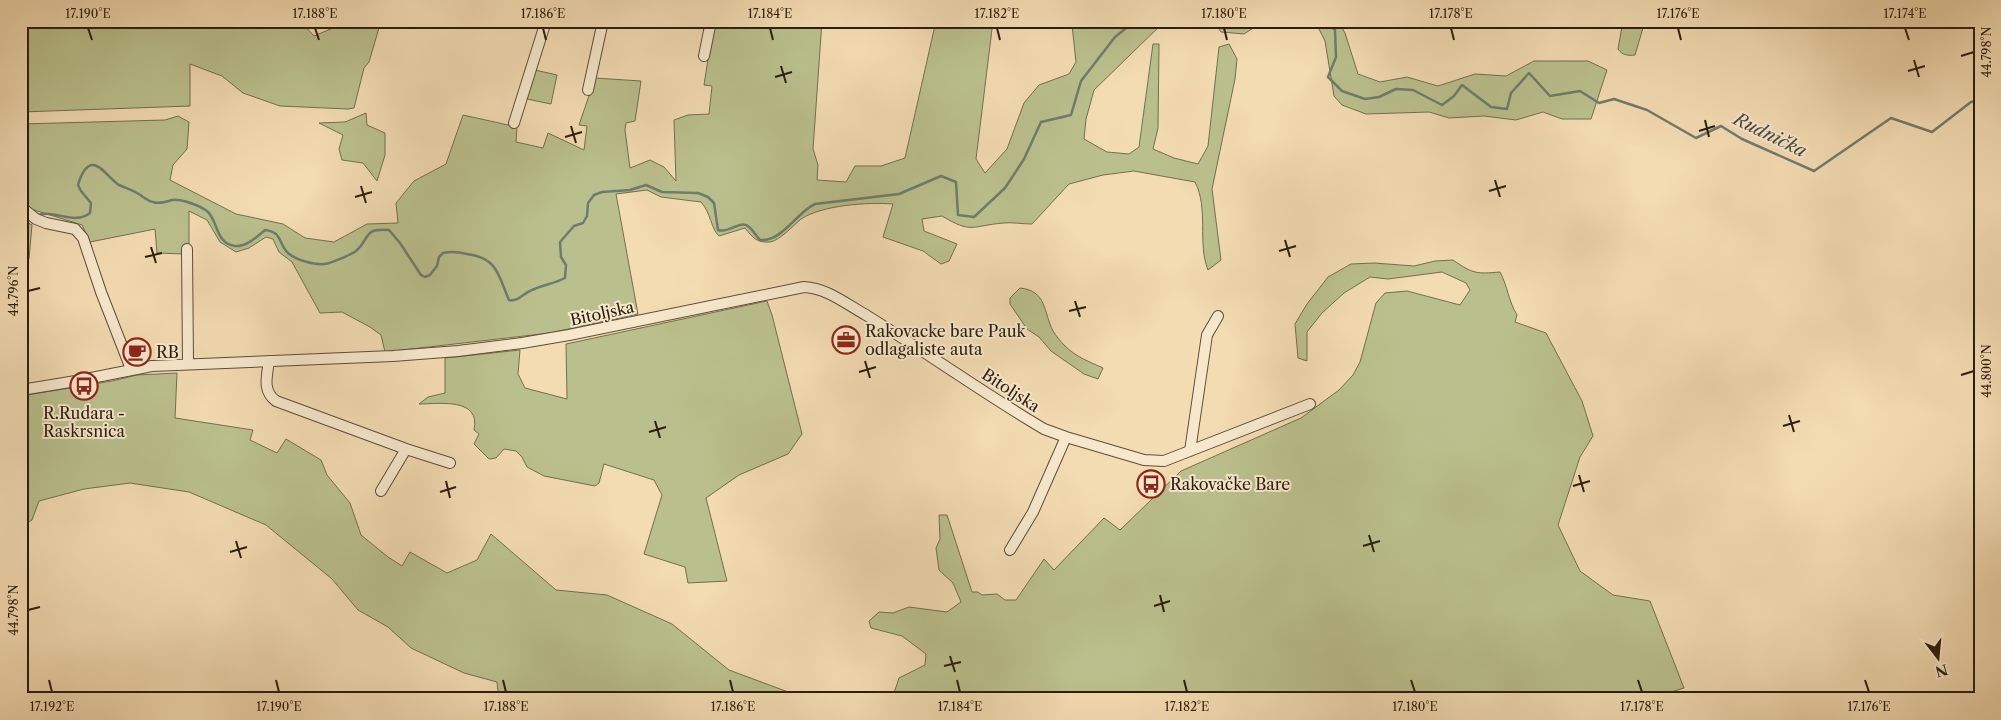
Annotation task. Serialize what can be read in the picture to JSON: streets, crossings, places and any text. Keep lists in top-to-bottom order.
{
  "streets": {
    "street": ["Bitoljska"]
  },
  "water": ["Rudnička"],
  "places": {
    "office": ["Rakovacke bare Pauk odlagaliste auta"],
    "cafe": ["RB"],
    "bus stop": ["R.Rudara - Raskrsnica", "Rakovačke Bare"]
  },
  "north": "bottom",
  "coordinates": [
    "17.190°E",
    "17.188°E",
    "17.186°E",
    "17.184°E",
    "17.182°E",
    "17.180°E",
    "17.178°E",
    "17.176°E",
    "17.174°E",
    "44.798°N",
    "44.796°N",
    "44.800°N",
    "17.192°E"
  ]
}
